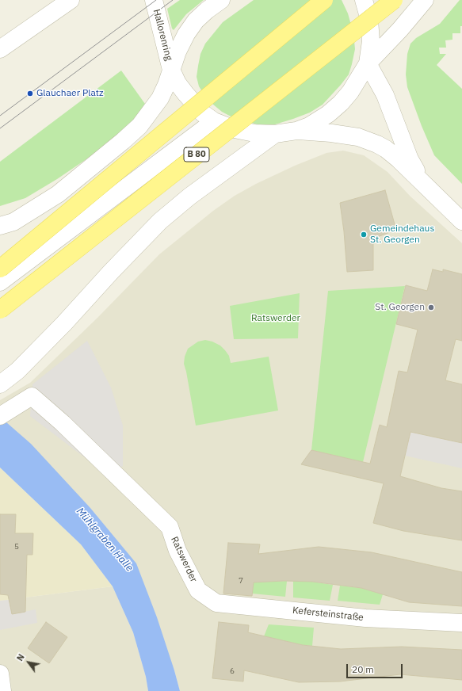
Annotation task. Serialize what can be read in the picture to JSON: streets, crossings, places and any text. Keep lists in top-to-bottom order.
{
  "streets": {
    "main road": ["B 80"],
    "street": ["Hallorenring", "Ratswerder", "Kefersteinstraße"]
  },
  "crossings": [
    ["Ratswerder", "Kefersteinstraße"]
  ],
  "water": ["Mühlgraben Halle"],
  "parks": ["Ratswerder"],
  "places": ["Glauchaer Platz", "Gemeindehaus St. Georgen", "St. Georgen"],
  "house_numbers": ["5", "7", "6"],
  "scale_bar": "20 m",
  "north": "top left"
}
